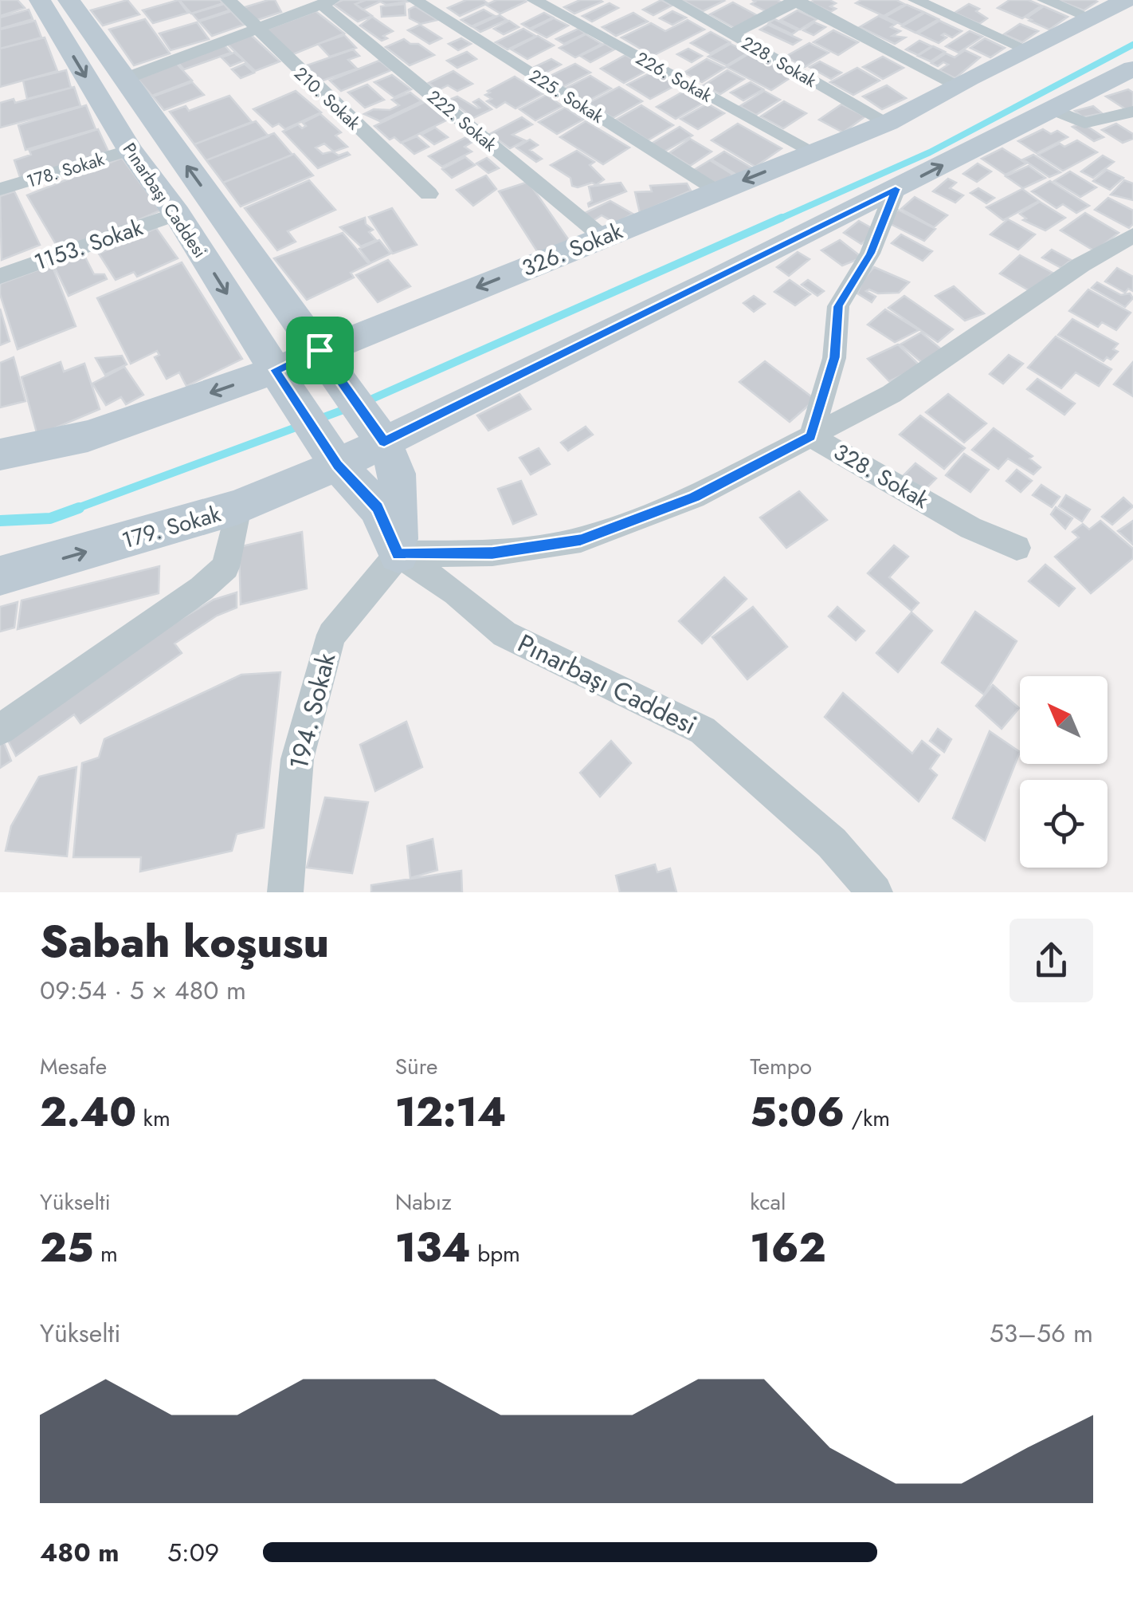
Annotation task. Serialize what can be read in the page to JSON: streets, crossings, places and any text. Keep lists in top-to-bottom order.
{
  "streets": {
    "street": [
      "228. Sokak",
      "226. Sokak",
      "225. Sokak",
      "210. Sokak",
      "222. Sokak",
      "178. Sokak",
      "Pınarbaşı Caddesi",
      "1153. Sokak",
      "326. Sokak",
      "328. Sokak",
      "179. Sokak",
      "194. Sokak"
    ]
  },
  "crossings": [
    ["228. Sokak", "326. Sokak"],
    ["226. Sokak", "326. Sokak"],
    ["225. Sokak", "326. Sokak"],
    ["222. Sokak", "326. Sokak"],
    ["178. Sokak", "Pınarbaşı Caddesi"],
    ["Pınarbaşı Caddesi", "1153. Sokak"],
    ["Pınarbaşı Caddesi", "326. Sokak"],
    ["Pınarbaşı Caddesi", "179. Sokak"],
    ["Pınarbaşı Caddesi", "194. Sokak"]
  ],
  "one_way": ["179. Sokak"],
  "north": "top left",
  "page": {
    "heading": ["Sabah koşusu", "09:54 · 5 × 480 m"],
    "stats": [
      ["Mesafe", "2.40 km"],
      ["Süre", "12:14"],
      ["Tempo", "5:06 /km"],
      ["Yükselti", "25 m"],
      ["Nabız", "134 bpm"],
      ["kcal", "162"]
    ],
    "chart": ["Yükselti", "53–56 m"],
    "list": [
      {
        "name": "480 m",
        "note": "5:09"
      }
    ]
  }
}
